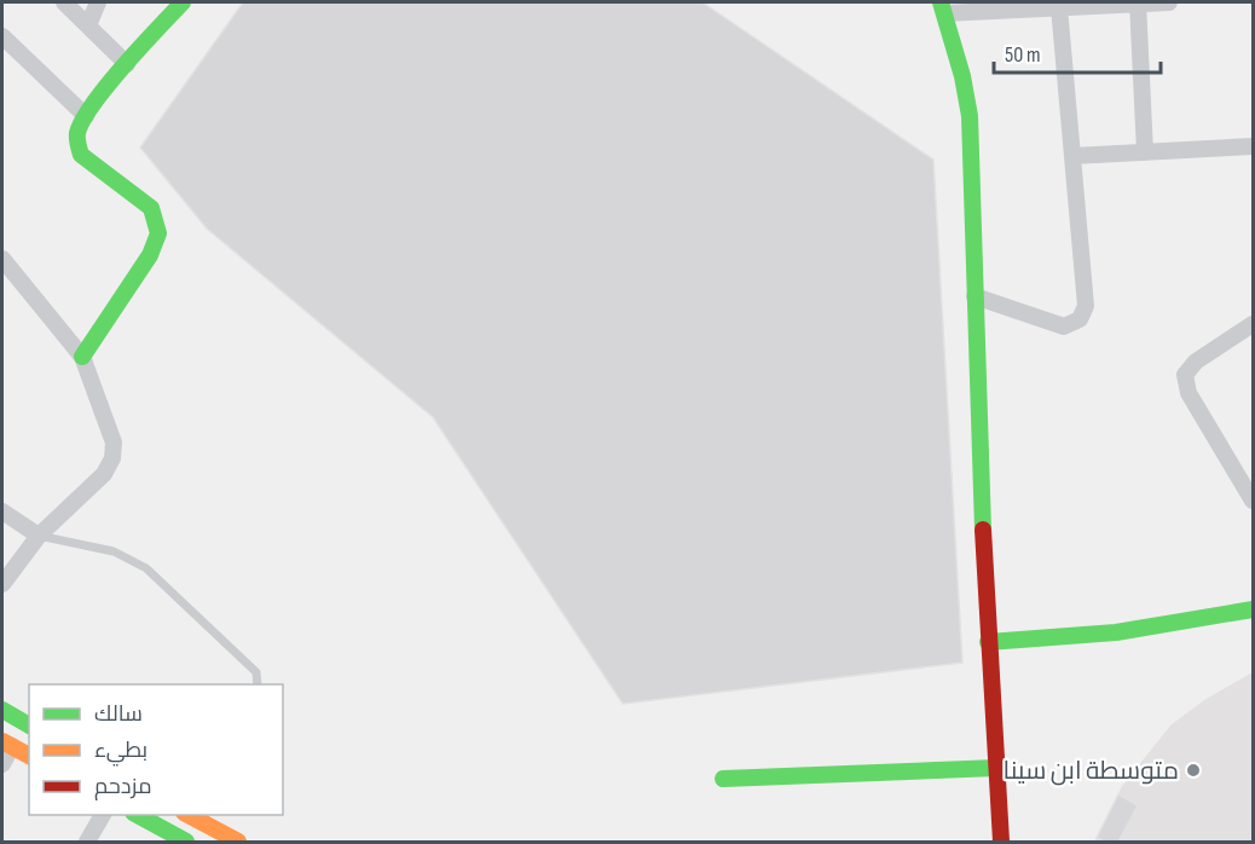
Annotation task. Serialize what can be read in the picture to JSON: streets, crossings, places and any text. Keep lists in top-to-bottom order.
{
  "places": ["متوسطة ابن سينا"],
  "legend": ["سالك", "بطيء", "مزدحم"],
  "scale_bar": "50 m"
}
